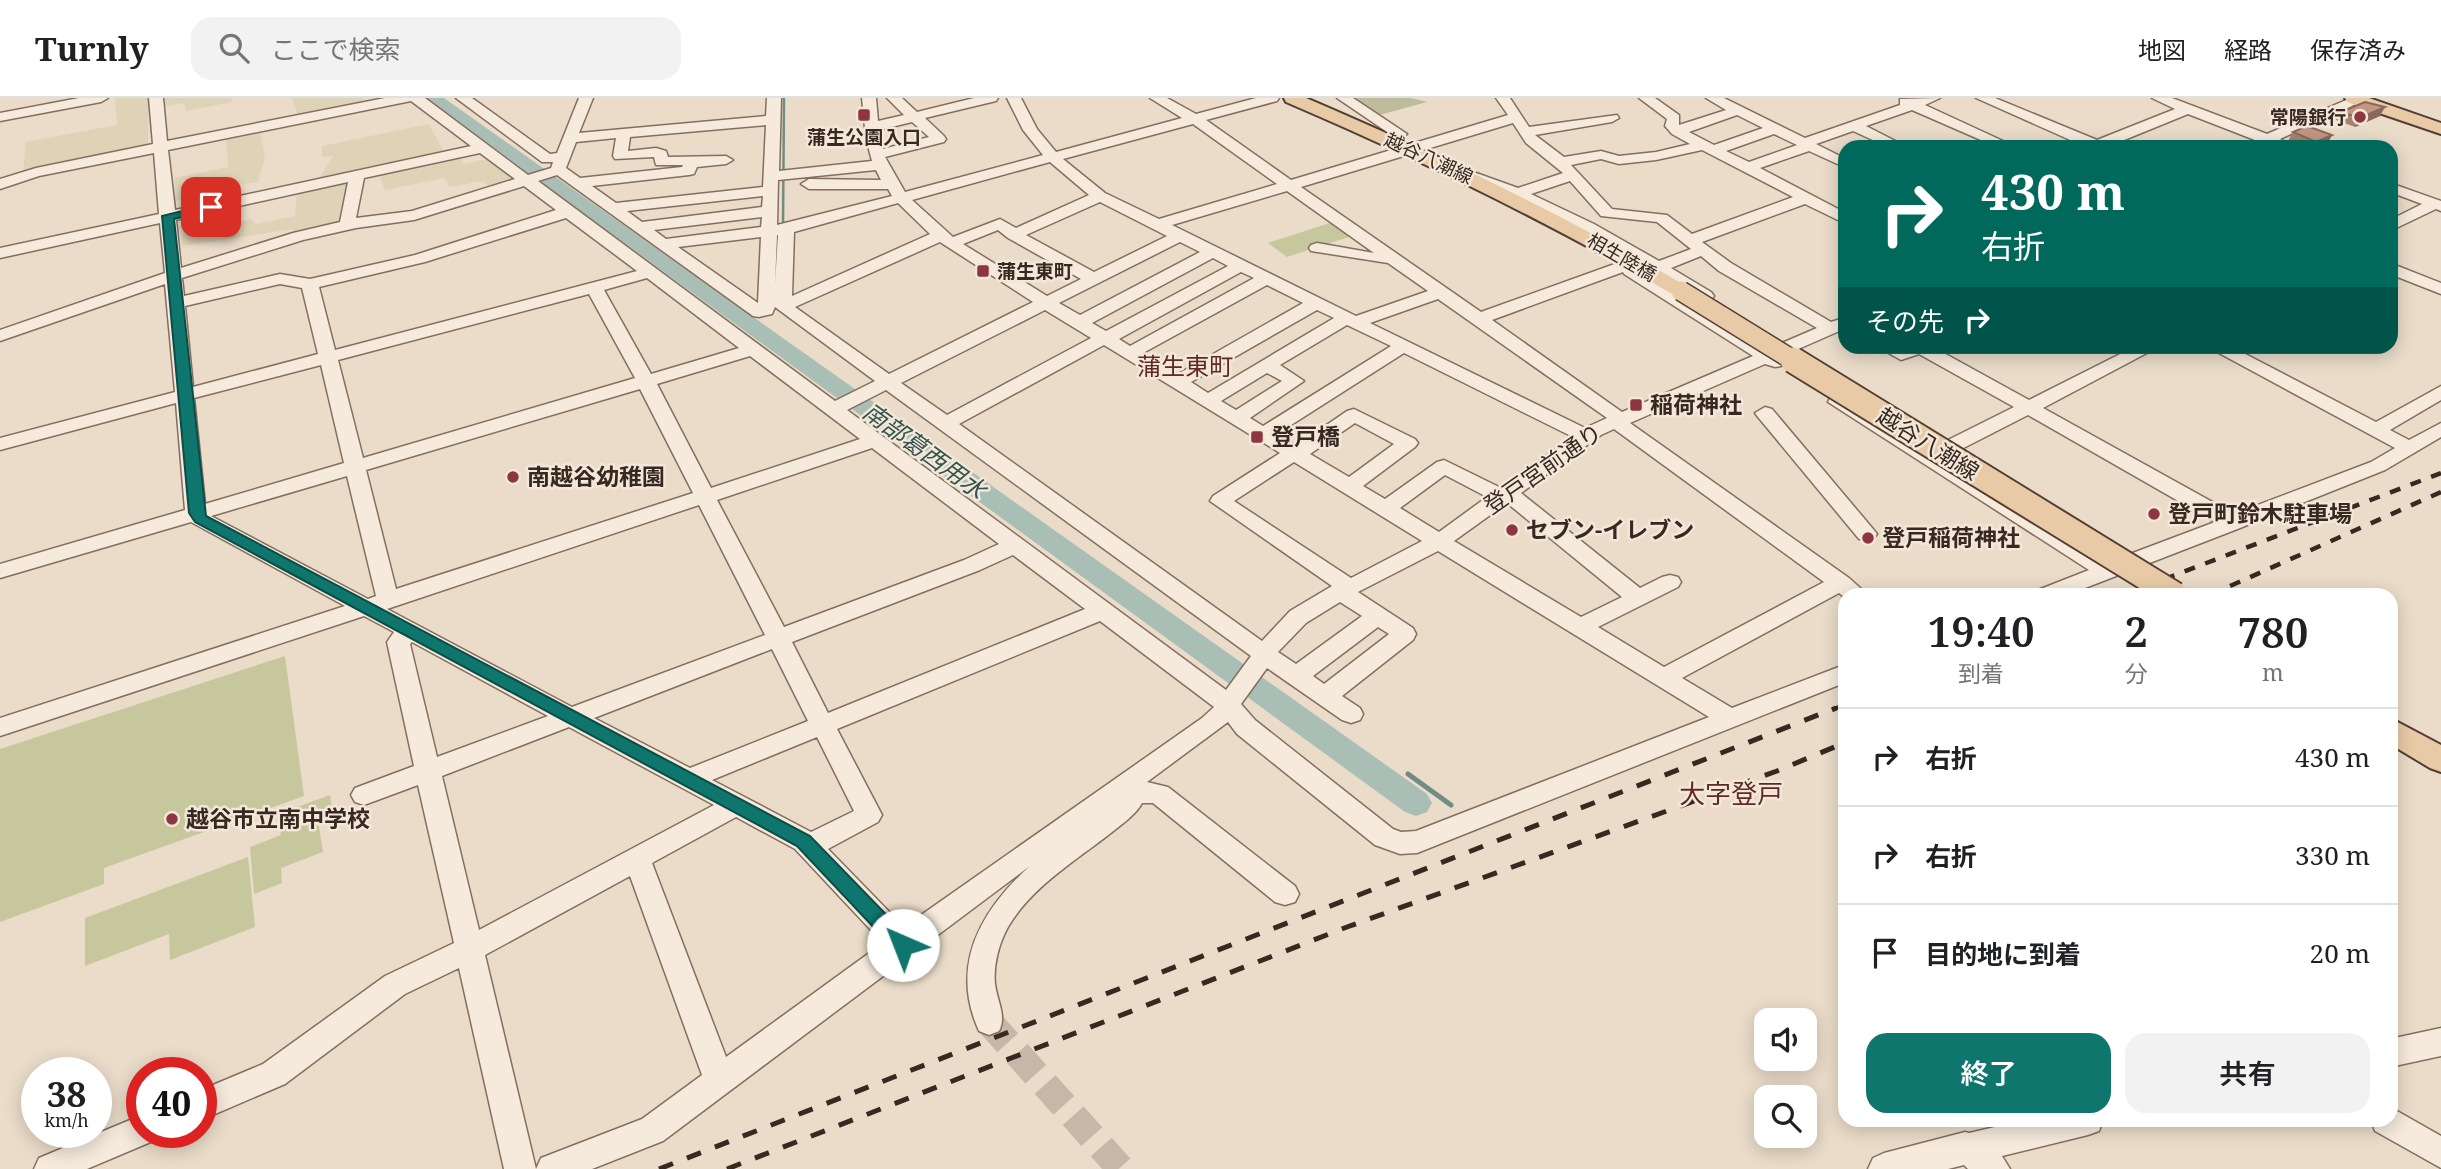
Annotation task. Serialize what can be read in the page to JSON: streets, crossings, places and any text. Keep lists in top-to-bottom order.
{
  "streets": {
    "main road": ["越谷八潮線", "相生陸橋"],
    "street": ["登戸宮前通り"]
  },
  "crossings": [
    ["越谷八潮線", "相生陸橋"]
  ],
  "districts": ["蒲生東町", "大字登戸"],
  "water": ["南部葛西用水"],
  "places": {
    "transit": [
      "蒲生公園入口",
      "蒲生東町",
      "稲荷神社",
      "登戸橋"
    ],
    "other": [
      "常陽銀行",
      "南越谷幼稚園",
      "登戸町鈴木駐車場",
      "セブン-イレブン",
      "登戸稲荷神社",
      "越谷市立南中学校"
    ]
  },
  "page": {
    "header": "Turnly",
    "search": "ここで検索",
    "nav": ["地図", "経路", "保存済み"],
    "turn": ["430 m", "右折"],
    "then": "その先",
    "eta": [
      "19:40",
      "到着",
      "2",
      "分",
      "780",
      "m"
    ],
    "list": [
      {
        "name": "右折",
        "value": "430 m"
      },
      {
        "name": "右折",
        "value": "330 m"
      },
      {
        "name": "目的地に到着",
        "value": "20 m"
      }
    ],
    "buttons": ["終了", "共有"],
    "speed": "38 km/h",
    "limit": "40"
  }
}
